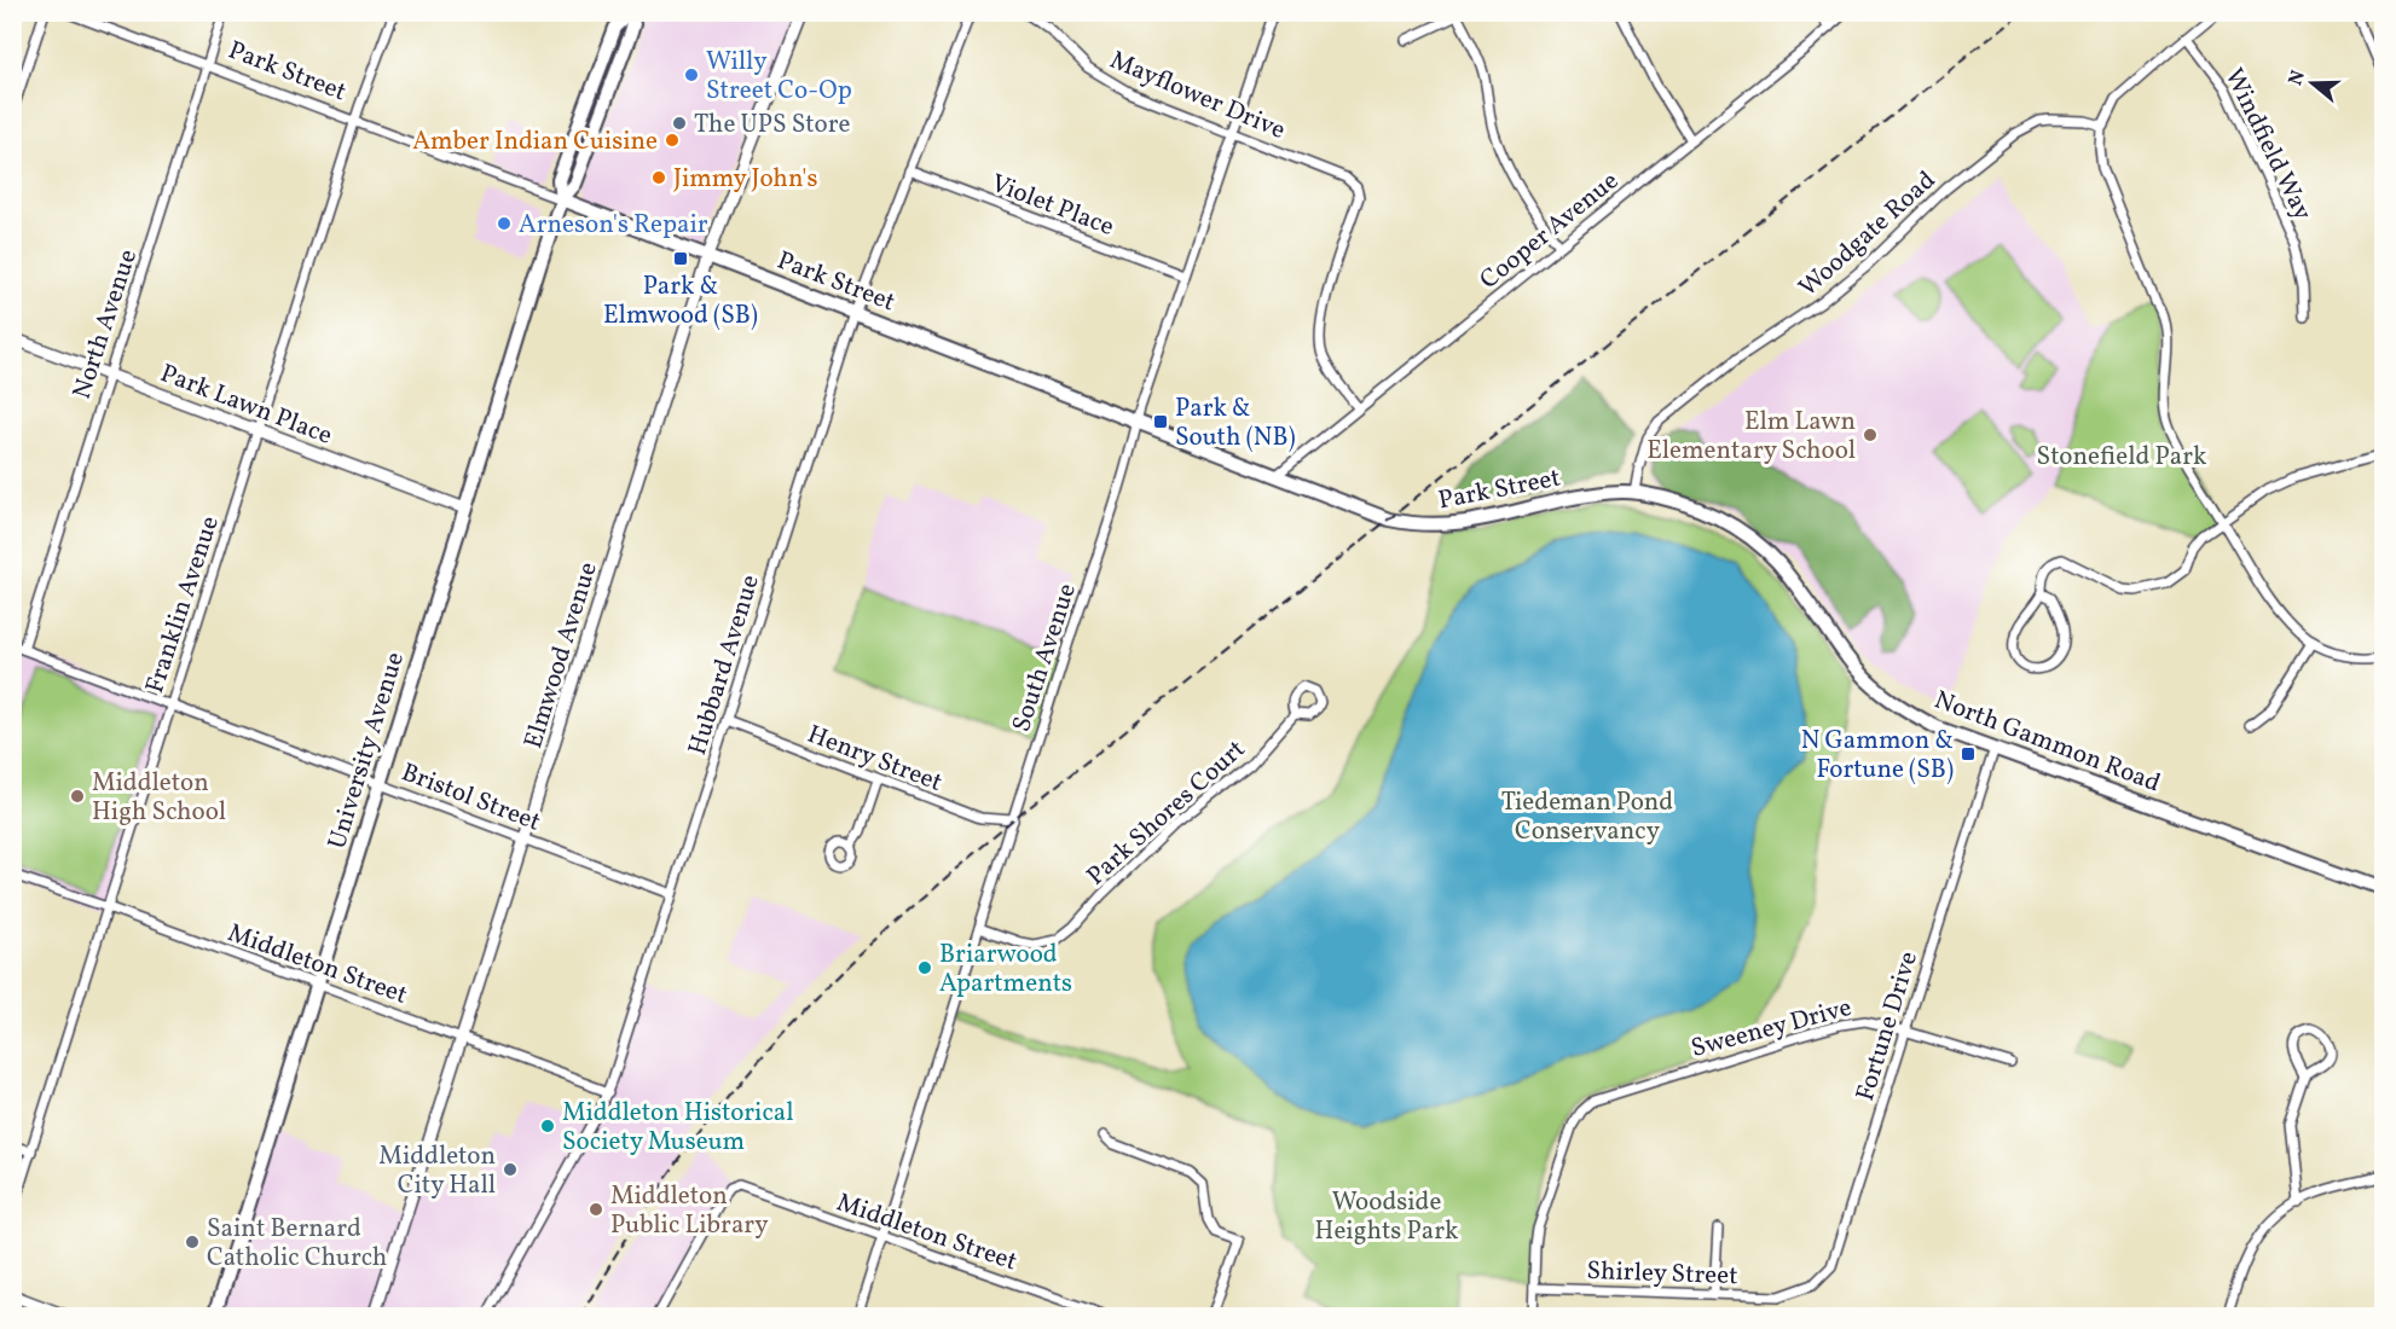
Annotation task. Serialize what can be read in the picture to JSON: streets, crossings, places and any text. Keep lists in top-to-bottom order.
{
  "streets": {
    "main road": ["Park Street", "North Gammon Road", "University Avenue"],
    "street": [
      "Mayflower Drive",
      "Windfield Way",
      "Violet Place",
      "Cooper Avenue",
      "Woodgate Road",
      "North Avenue",
      "Park Lawn Place",
      "Franklin Avenue",
      "Elmwood Avenue",
      "South Avenue",
      "Hubbard Avenue",
      "Henry Street",
      "Bristol Street",
      "Park Shores Court",
      "Middleton Street",
      "Fortune Drive",
      "Sweeney Drive",
      "Shirley Street"
    ]
  },
  "crossings": [
    ["Park Street", "Cooper Avenue"],
    ["Park Street", "North Avenue"],
    ["Park Street", "Franklin Avenue"],
    ["Park Street", "Elmwood Avenue"],
    ["Park Street", "South Avenue"],
    ["Park Street", "Hubbard Avenue"],
    ["Park Street", "North Gammon Road"],
    ["Park Street", "University Avenue"],
    ["Mayflower Drive", "Cooper Avenue"],
    ["Mayflower Drive", "South Avenue"],
    ["Violet Place", "South Avenue"],
    ["Violet Place", "Hubbard Avenue"],
    ["Woodgate Road", "North Gammon Road"],
    ["North Avenue", "Park Lawn Place"],
    ["North Avenue", "Bristol Street"],
    ["Park Lawn Place", "Franklin Avenue"],
    ["Park Lawn Place", "University Avenue"],
    ["Franklin Avenue", "Bristol Street"],
    ["Franklin Avenue", "Middleton Street"],
    ["Elmwood Avenue", "Bristol Street"],
    ["Elmwood Avenue", "Middleton Street"],
    ["South Avenue", "Henry Street"],
    ["South Avenue", "Park Shores Court"],
    ["South Avenue", "Middleton Street"],
    ["Hubbard Avenue", "Henry Street"],
    ["Hubbard Avenue", "Bristol Street"],
    ["Hubbard Avenue", "Middleton Street"],
    ["North Gammon Road", "Fortune Drive"],
    ["University Avenue", "Bristol Street"],
    ["University Avenue", "Middleton Street"],
    ["Fortune Drive", "Sweeney Drive"],
    ["Fortune Drive", "Shirley Street"],
    ["Sweeney Drive", "Shirley Street"]
  ],
  "parks": ["Stonefield Park", "Tiedeman Pond Conservancy", "Woodside Heights Park"],
  "places": {
    "other": [
      "Willy Street Co-Op",
      "The UPS Store",
      "Amber Indian Cuisine",
      "Jimmy John's",
      "Arneson's Repair",
      "Elm Lawn Elementary School",
      "Middleton High School",
      "Briarwood Apartments",
      "Middleton Historical Society Museum",
      "Middleton City Hall",
      "Middleton Public Library",
      "Saint Bernard Catholic Church"
    ],
    "transit": ["Park & Elmwood (SB)", "Park & South (NB)", "N Gammon & Fortune (SB)"]
  },
  "north": "left"
}
